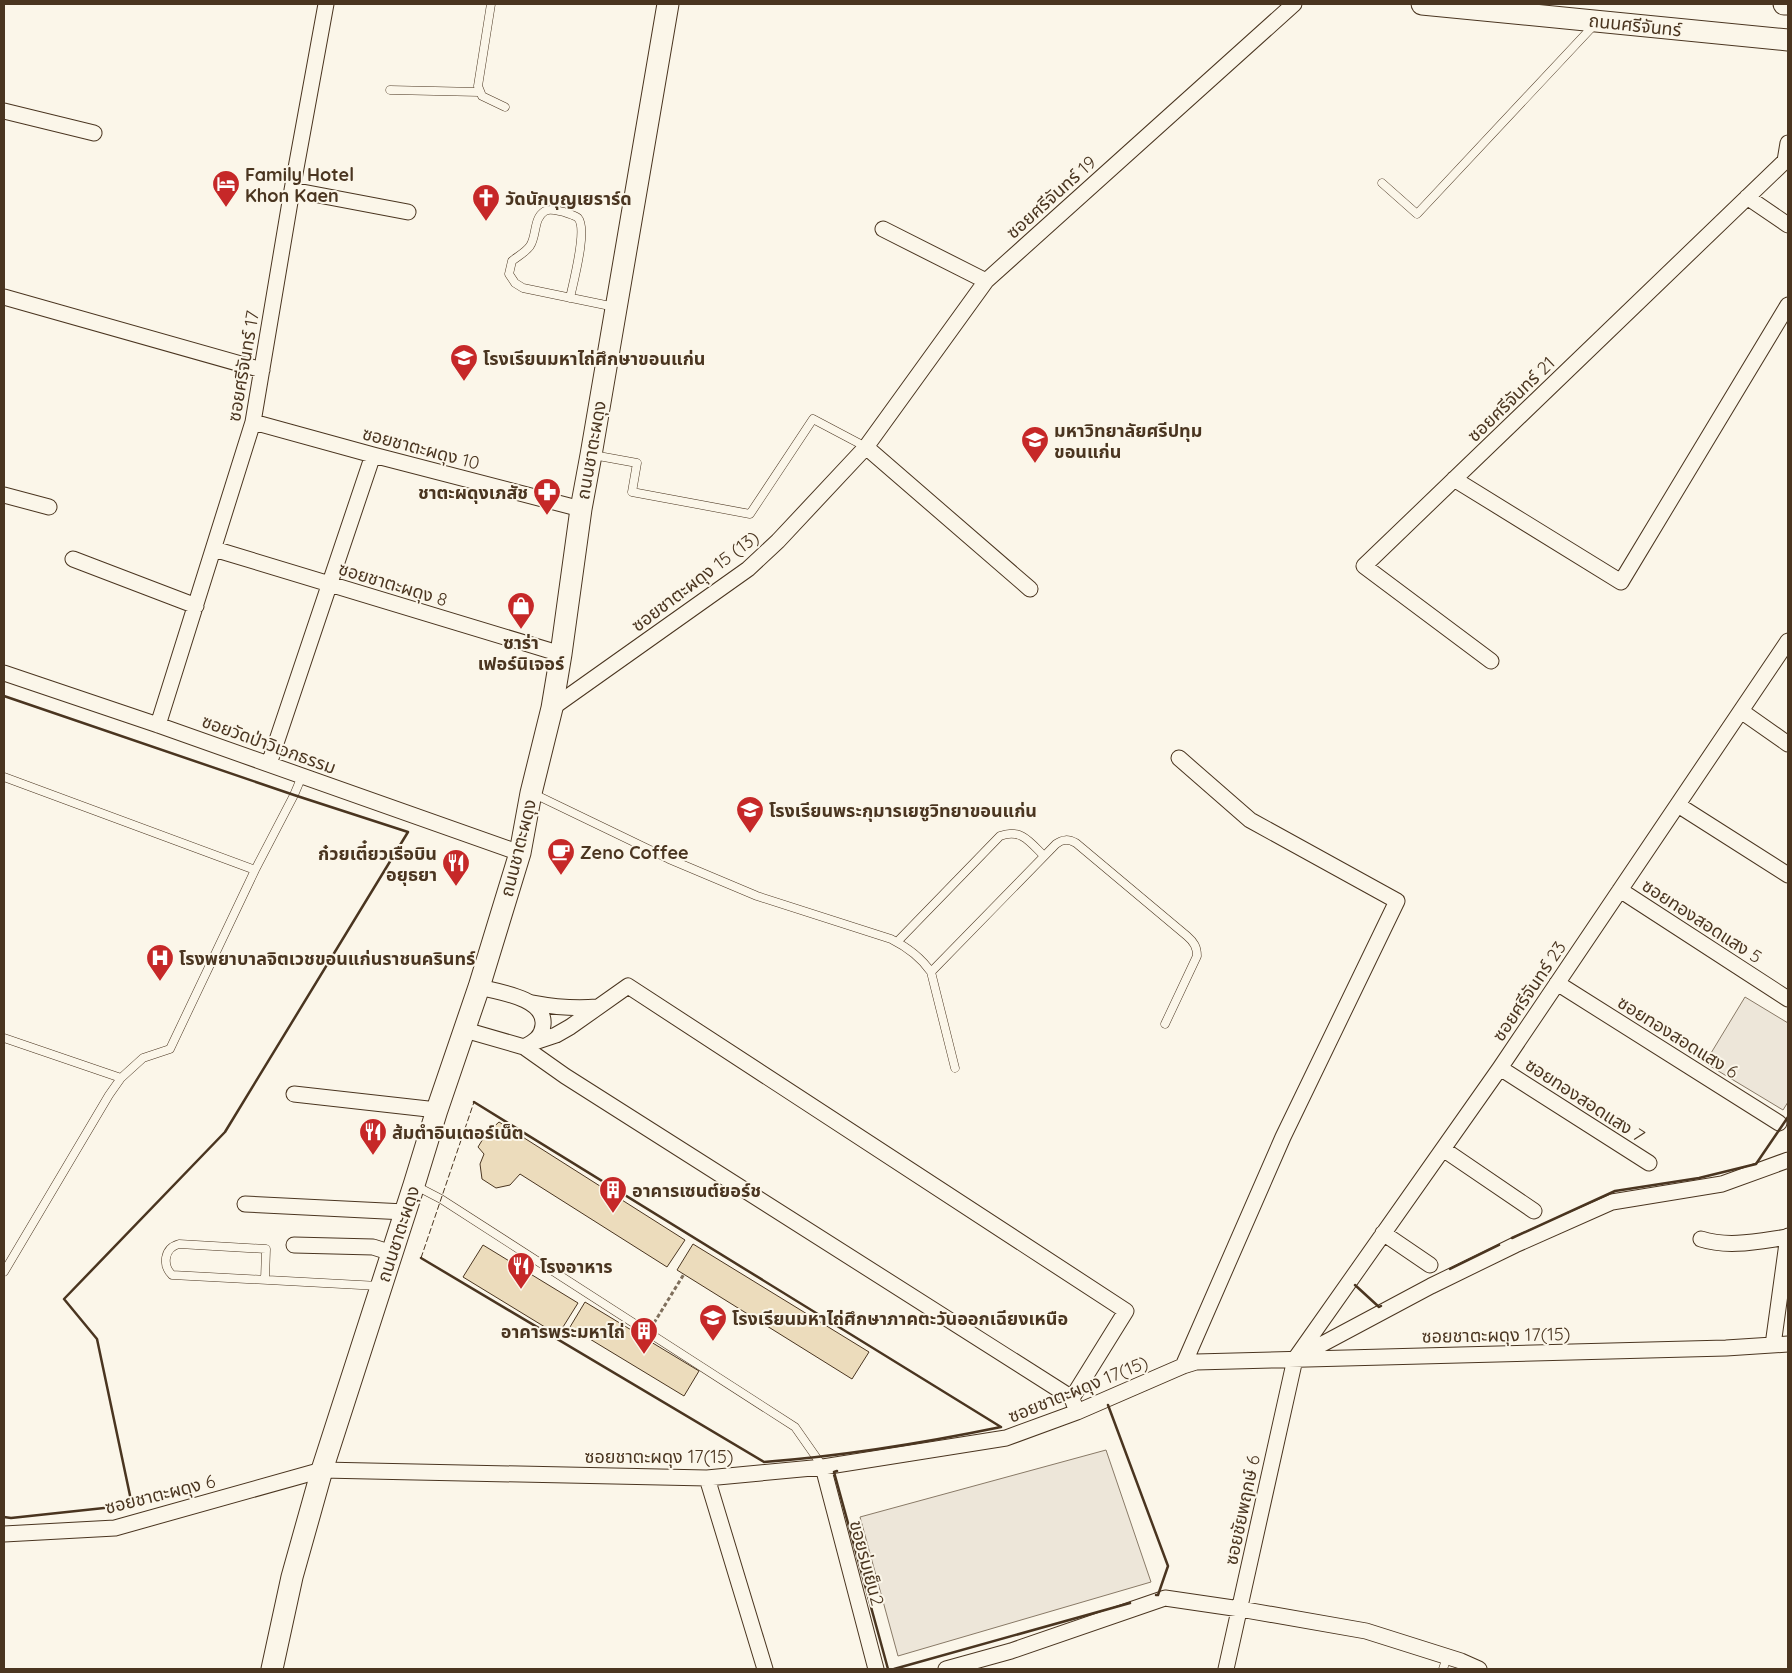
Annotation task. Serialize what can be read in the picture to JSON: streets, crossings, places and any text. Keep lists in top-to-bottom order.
{
  "streets": {
    "street": [
      "ถนนศรีจันทร์",
      "ซอยศรีจันทร์ 19",
      "ซอยศรีจันทร์ 17",
      "ซอยศรีจันทร์ 21",
      "ซอยชาตะผดุง 10",
      "ถนนชาตะผดุง",
      "ซอยชาตะผดุง 15 (13)",
      "ซอยชาตะผดุง 8",
      "ซอยวัดป่าวิเวกธรรม",
      "ซอยทองสอดแสง 5",
      "ซอยศรีจันทร์ 23",
      "ซอยทองสอดแสง 6",
      "ซอยทองสอดแสง 7",
      "ซอยชาตะผดุง 17(15)",
      "ซอยชาตะผดุง 6",
      "ซอยชัยพฤกษ์ 6",
      "ขอยร่มเย็น2"
    ]
  },
  "crossings": [
    ["ซอยศรีจันทร์ 19", "ซอยชาตะผดุง 15 (13)"],
    ["ซอยศรีจันทร์ 17", "ซอยชาตะผดุง 10"],
    ["ซอยศรีจันทร์ 17", "ซอยชาตะผดุง 8"],
    ["ซอยศรีจันทร์ 17", "ซอยวัดป่าวิเวกธรรม"],
    ["ซอยชาตะผดุง 10", "ถนนชาตะผดุง"],
    ["ถนนชาตะผดุง", "ซอยชาตะผดุง 15 (13)"],
    ["ถนนชาตะผดุง", "ซอยชาตะผดุง 8"],
    ["ถนนชาตะผดุง", "ซอยวัดป่าวิเวกธรรม"],
    ["ถนนชาตะผดุง", "ซอยชาตะผดุง 17(15)"],
    ["ถนนชาตะผดุง", "ซอยชาตะผดุง 6"],
    ["ซอยทองสอดแสง 5", "ซอยศรีจันทร์ 23"],
    ["ซอยศรีจันทร์ 23", "ซอยทองสอดแสง 6"],
    ["ซอยศรีจันทร์ 23", "ซอยทองสอดแสง 7"],
    ["ซอยศรีจันทร์ 23", "ซอยชาตะผดุง 17(15)"],
    ["ซอยศรีจันทร์ 23", "ซอยชัยพฤกษ์ 6"],
    ["ซอยชาตะผดุง 17(15)", "ซอยชาตะผดุง 6"],
    ["ซอยชาตะผดุง 17(15)", "ซอยชัยพฤกษ์ 6"],
    ["ซอยชาตะผดุง 17(15)", "ขอยร่มเย็น2"]
  ],
  "places": {
    "hotel": ["Family Hotel Khon Kaen"],
    "church": ["วัดนักบุญเยราร์ด"],
    "school or university": [
      "โรงเรียนมหาไถ่ศึกษาขอนแก่น",
      "มหาวิทยาลัยศรีปทุม ขอนแก่น",
      "โรงเรียนพระกุมารเยซูวิทยาขอนแก่น",
      "โรงเรียนมหาไถ่ศึกษาภาคตะวันออกเฉียงเหนือ"
    ],
    "pharmacy": ["ชาตะผดุงเภสัช"],
    "shop": ["ซาร่า เฟอร์นิเจอร์"],
    "cafe": ["Zeno Coffee"],
    "restaurant": ["ก๋วยเตี๋ยวเรือบิน อยุธยา", "ส้มตำอินเตอร์เน็ต", "โรงอาหาร"],
    "hospital": ["โรงพยาบาลจิตเวชขอนแก่นราชนครินทร์"],
    "building": ["อาคารเซนต์ยอร์ช", "อาคารพระมหาไถ่"]
  }
}
